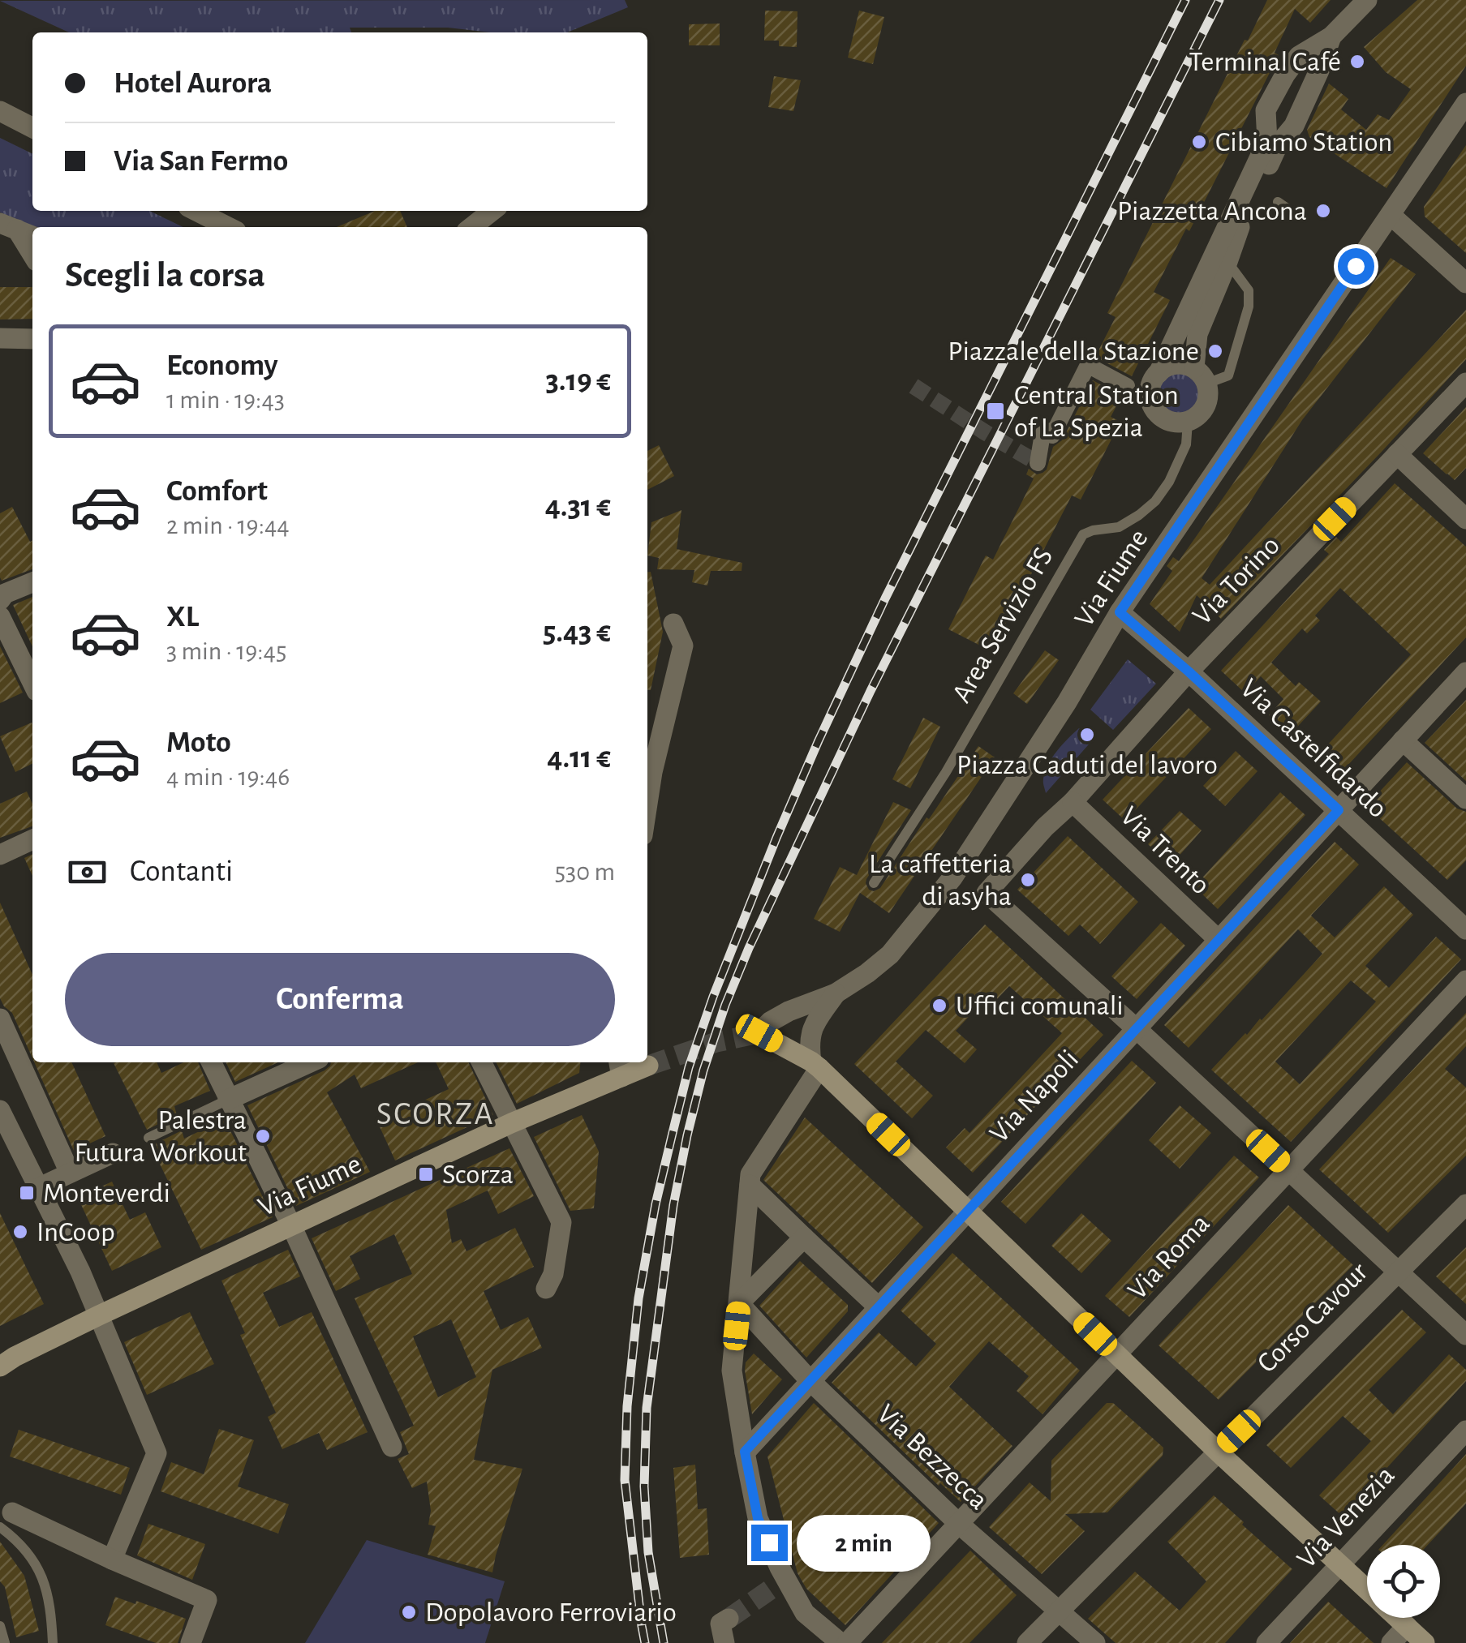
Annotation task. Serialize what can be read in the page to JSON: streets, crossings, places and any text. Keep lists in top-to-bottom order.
{
  "streets": {
    "main road": ["Via Fiume"],
    "street": [
      "Via Torino",
      "Via Castelfidardo",
      "Via Trento",
      "Via Napoli",
      "Via Roma",
      "Corso Cavour",
      "Via Bezzecca",
      "Via Venezia"
    ],
    "lane": ["Area Servizio FS"]
  },
  "crossings": [
    ["Via Fiume", "Via Castelfidardo"],
    ["Via Torino", "Via Castelfidardo"],
    ["Via Torino", "Via Trento"],
    ["Via Torino", "Via Napoli"],
    ["Via Castelfidardo", "Via Napoli"],
    ["Via Trento", "Via Napoli"],
    ["Via Napoli", "Via Bezzecca"],
    ["Via Roma", "Via Bezzecca"],
    ["Corso Cavour", "Via Bezzecca"]
  ],
  "districts": ["SCORZA"],
  "places": {
    "other": [
      "Terminal Café",
      "Cibiamo Station",
      "Piazzetta Ancona",
      "Piazzale della Stazione",
      "Piazza Caduti del lavoro",
      "La caffetteria di asyha",
      "Uffici comunali",
      "Palestra Futura Workout",
      "InCoop",
      "Dopolavoro Ferroviario"
    ],
    "transit": ["Central Station of La Spezia", "Scorza", "Monteverdi"]
  },
  "page": {
    "banner": ["Hotel Aurora", "Via San Fermo"],
    "heading": "Scegli la corsa",
    "list": [
      {
        "name": "Economy",
        "note": "1 min · 19:43",
        "value": "3.19 €"
      },
      {
        "name": "Comfort",
        "note": "2 min · 19:44",
        "value": "4.31 €"
      },
      {
        "name": "XL",
        "note": "3 min · 19:45",
        "value": "5.43 €"
      },
      {
        "name": "Moto",
        "note": "4 min · 19:46",
        "value": "4.11 €"
      }
    ],
    "pay": ["Contanti", "530 m"],
    "buttons": "Conferma",
    "bubble": "2 min"
  }
}
